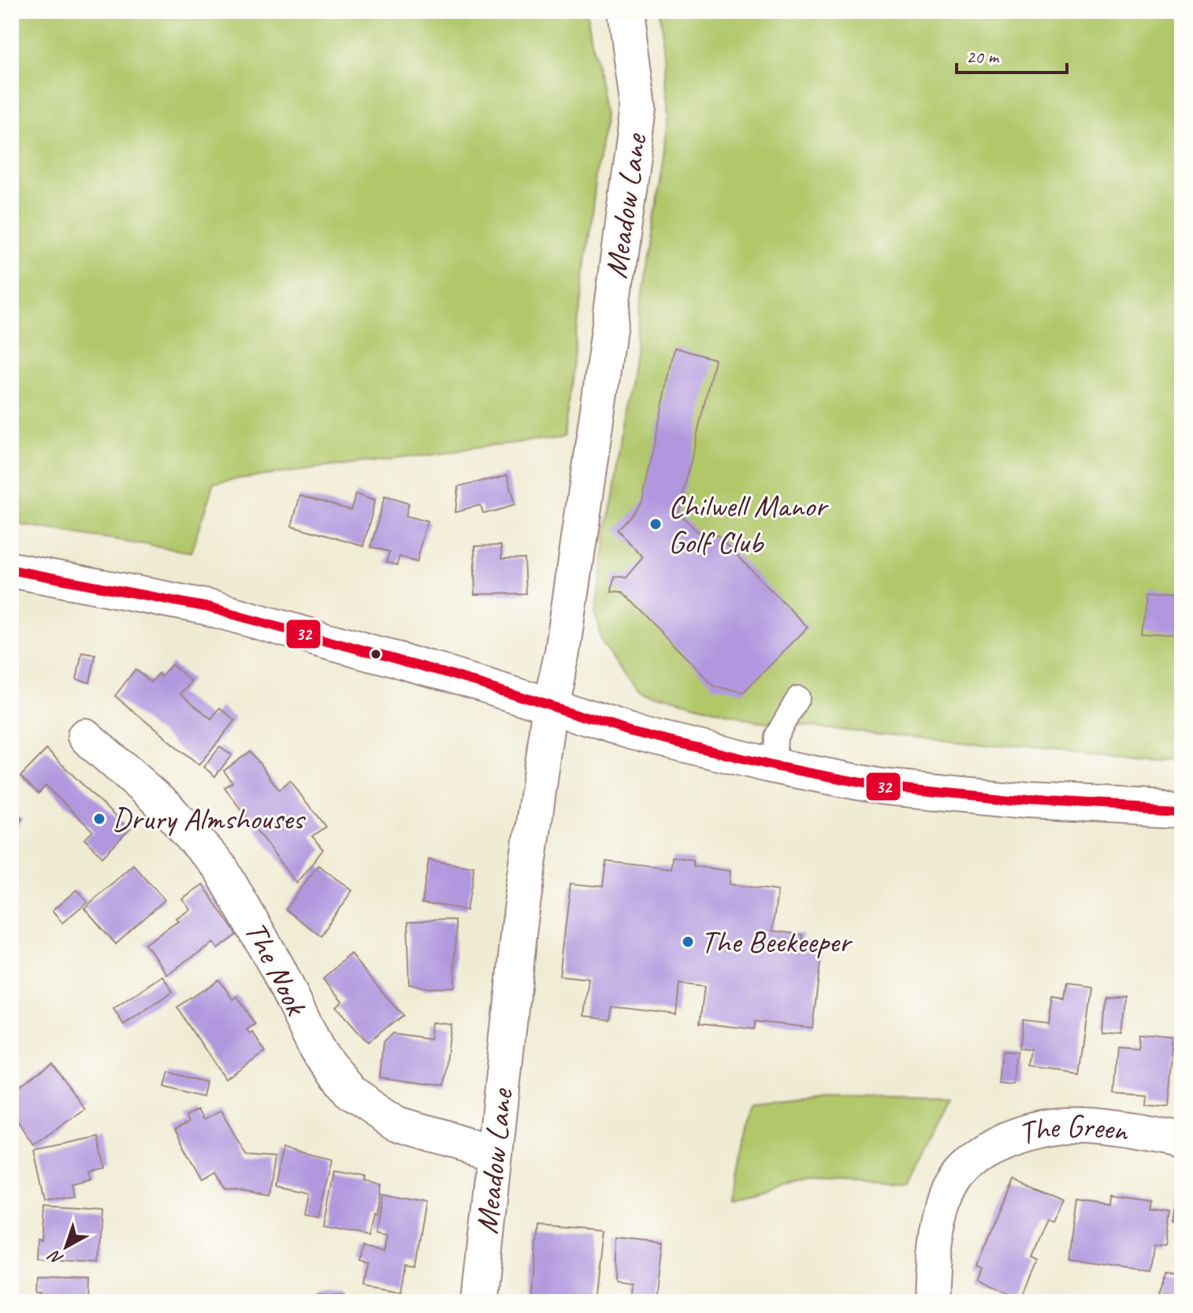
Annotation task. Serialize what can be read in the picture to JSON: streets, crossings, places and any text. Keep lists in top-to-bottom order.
{
  "streets": {
    "street": ["Meadow Lane", "The Nook", "The Green"]
  },
  "crossings": [
    ["Meadow Lane", "The Nook"]
  ],
  "places": ["Chilwell Manor Golf Club", "Drury Almshouses", "The Beekeeper"],
  "lines": ["transit line 32"],
  "scale_bar": "20 m",
  "north": "bottom left"
}
